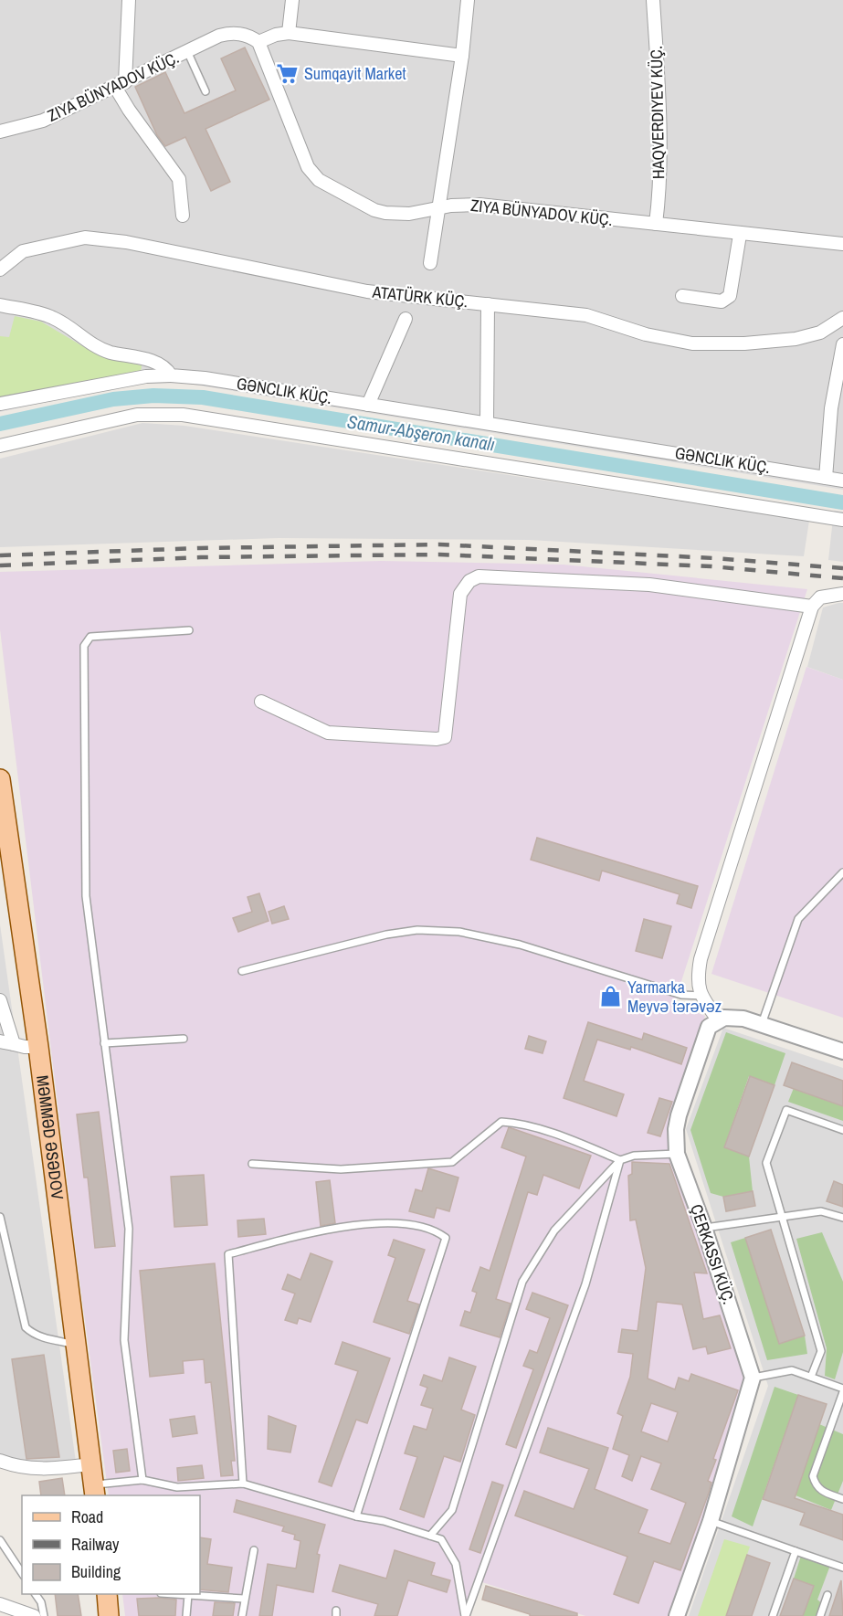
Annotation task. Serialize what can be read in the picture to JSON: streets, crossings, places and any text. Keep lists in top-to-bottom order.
{
  "streets": {
    "main road": ["MƏMMƏD ƏSƏDOV"],
    "street": [
      "ZIYA BÜNYADOV KÜÇ.",
      "HAQVERDIYEV KÜÇ.",
      "ATATÜRK KÜÇ.",
      "GƏNCLIK KÜÇ."
    ]
  },
  "crossings": [
    ["ZIYA BÜNYADOV KÜÇ.", "HAQVERDIYEV KÜÇ."]
  ],
  "water": ["Samur-Abşeron kanalı"],
  "places": {
    "supermarket": ["Sumqayit Market"],
    "shop": ["Yarmarka Meyvә tәrәvәz"]
  },
  "legend": ["Road", "Railway", "Building"]
}
